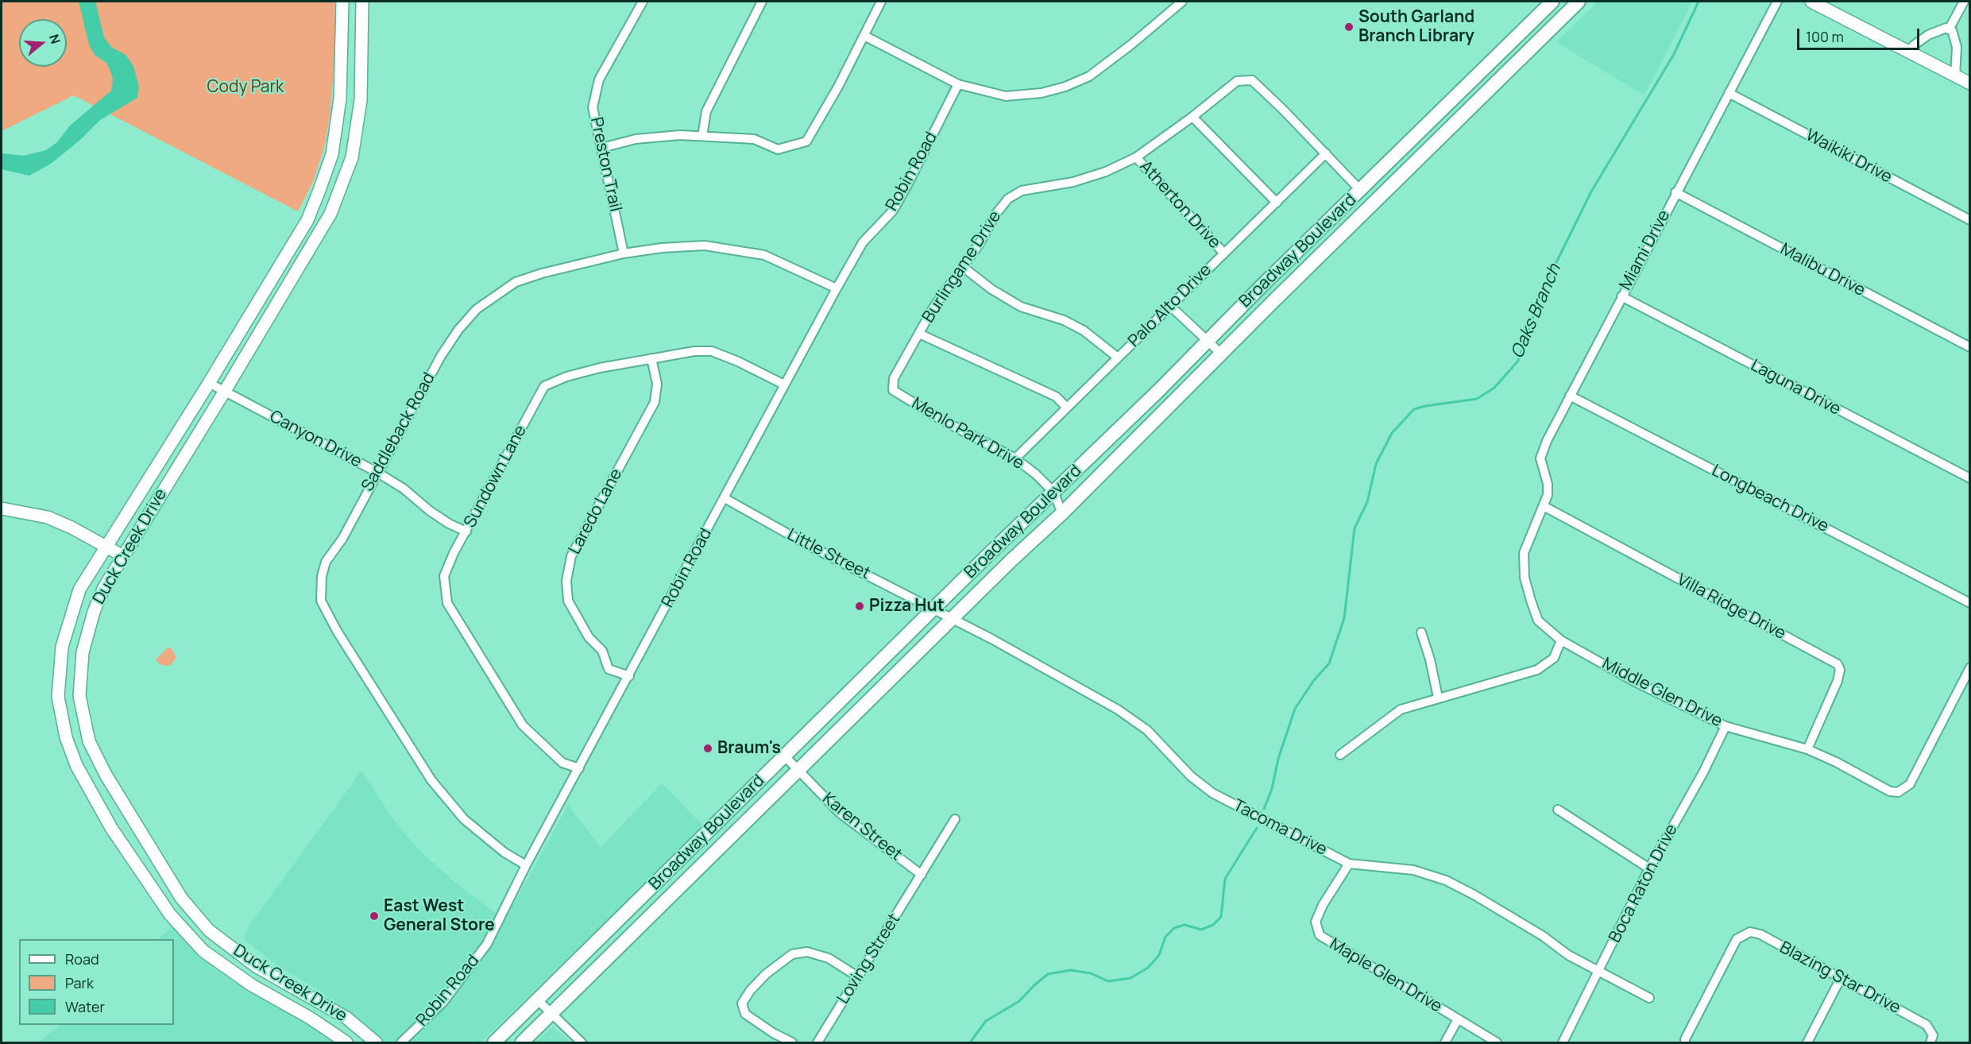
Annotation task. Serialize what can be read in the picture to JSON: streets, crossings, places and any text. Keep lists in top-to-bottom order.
{
  "streets": {
    "main road": ["Broadway Boulevard", "Duck Creek Drive"],
    "street": [
      "Waikiki Drive",
      "Preston Trail",
      "Robin Road",
      "Atherton Drive",
      "Miami Drive",
      "Burlingame Drive",
      "Malibu Drive",
      "Palo Alto Drive",
      "Laguna Drive",
      "Saddleback Road",
      "Menlo Park Drive",
      "Canyon Drive",
      "Sundown Lane",
      "Longbeach Drive",
      "Laredo Lane",
      "Little Street",
      "Villa Ridge Drive",
      "Middle Glen Drive",
      "Karen Street",
      "Tacoma Drive",
      "Boca Raton Drive",
      "Loving Street",
      "Maple Glen Drive",
      "Blazing Star Drive"
    ]
  },
  "crossings": [
    ["Waikiki Drive", "Miami Drive"],
    ["Preston Trail", "Saddleback Road"],
    ["Robin Road", "Saddleback Road"],
    ["Robin Road", "Sundown Lane"],
    ["Robin Road", "Laredo Lane"],
    ["Robin Road", "Little Street"],
    ["Atherton Drive", "Burlingame Drive"],
    ["Atherton Drive", "Palo Alto Drive"],
    ["Miami Drive", "Malibu Drive"],
    ["Miami Drive", "Laguna Drive"],
    ["Miami Drive", "Longbeach Drive"],
    ["Miami Drive", "Villa Ridge Drive"],
    ["Miami Drive", "Middle Glen Drive"],
    ["Broadway Boulevard", "Menlo Park Drive"],
    ["Broadway Boulevard", "Little Street"],
    ["Broadway Boulevard", "Karen Street"],
    ["Broadway Boulevard", "Tacoma Drive"],
    ["Burlingame Drive", "Palo Alto Drive"],
    ["Burlingame Drive", "Menlo Park Drive"],
    ["Palo Alto Drive", "Menlo Park Drive"],
    ["Saddleback Road", "Canyon Drive"],
    ["Canyon Drive", "Sundown Lane"],
    ["Canyon Drive", "Duck Creek Drive"],
    ["Sundown Lane", "Laredo Lane"],
    ["Little Street", "Tacoma Drive"],
    ["Villa Ridge Drive", "Middle Glen Drive"],
    ["Middle Glen Drive", "Boca Raton Drive"],
    ["Karen Street", "Loving Street"],
    ["Tacoma Drive", "Boca Raton Drive"],
    ["Tacoma Drive", "Maple Glen Drive"]
  ],
  "water": ["Oaks Branch"],
  "parks": ["Cody Park"],
  "places": [
    "South Garland Branch Library",
    "Pizza Hut",
    "Braum's",
    "East West General Store"
  ],
  "legend": ["Road", "Park", "Water"],
  "scale_bar": "100 m",
  "north": "right"
}
